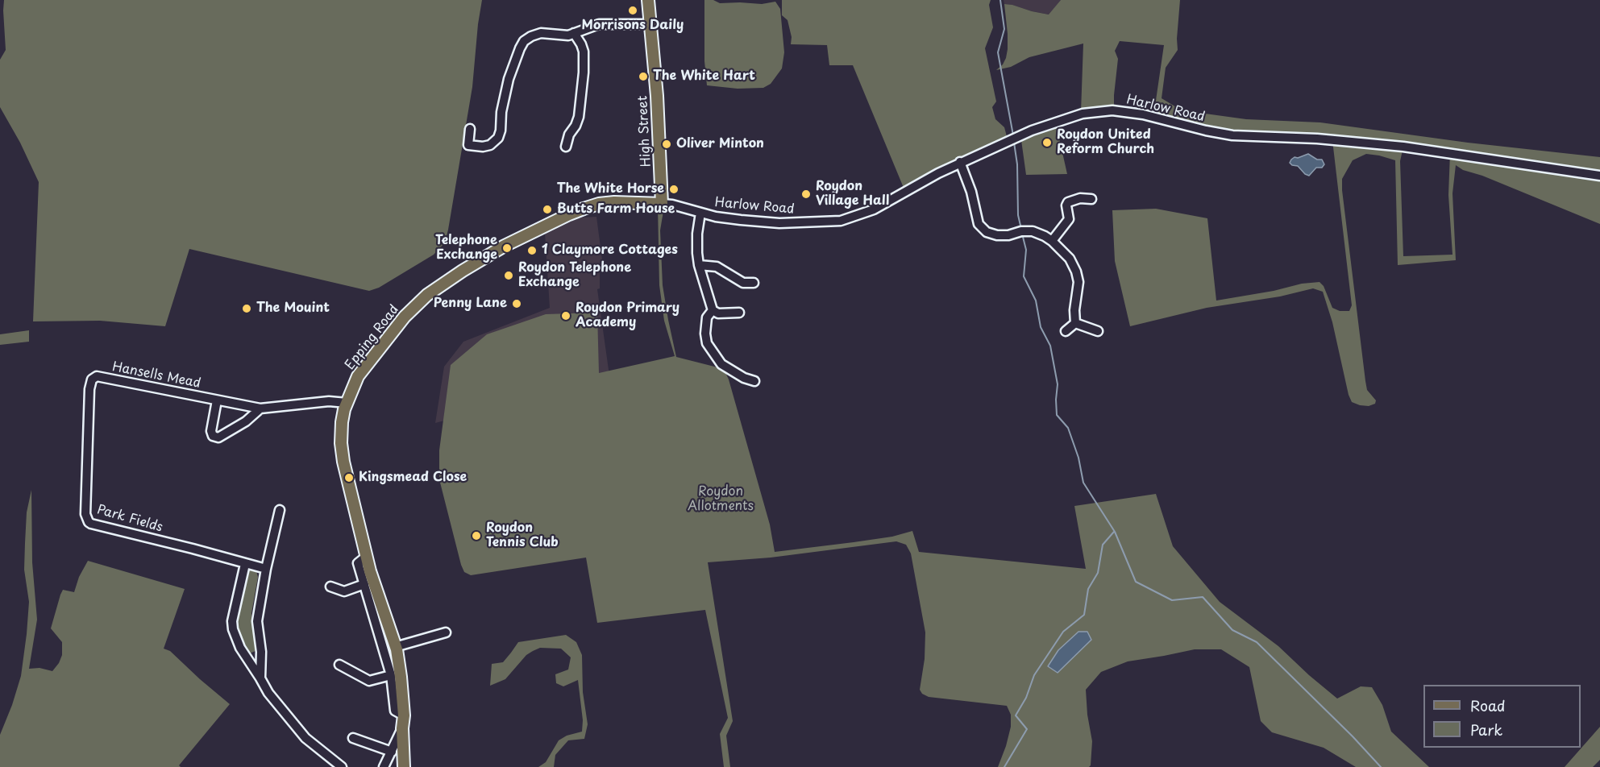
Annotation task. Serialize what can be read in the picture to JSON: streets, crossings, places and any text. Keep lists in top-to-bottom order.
{
  "streets": {
    "main road": ["High Street", "Epping Road"],
    "street": ["Harlow Road", "Hansells Mead", "Park Fields"]
  },
  "crossings": [
    ["Harlow Road", "High Street"],
    ["Harlow Road", "Epping Road"],
    ["High Street", "Epping Road"],
    ["Epping Road", "Hansells Mead"],
    ["Hansells Mead", "Park Fields"]
  ],
  "parks": ["Roydon Allotments"],
  "places": [
    "Morrisons Daily",
    "The White Hart",
    "Roydon United Reform Church",
    "Oliver Minton",
    "The White Horse",
    "Roydon Village Hall",
    "Butts Farm House",
    "Telephone Exchange",
    "1 Claymore Cottages",
    "Roydon Telephone Exchange",
    "Penny Lane",
    "The Mouint",
    "Roydon Primary Academy",
    "Kingsmead Close",
    "Roydon Tennis Club"
  ],
  "legend": ["Road", "Park"]
}
